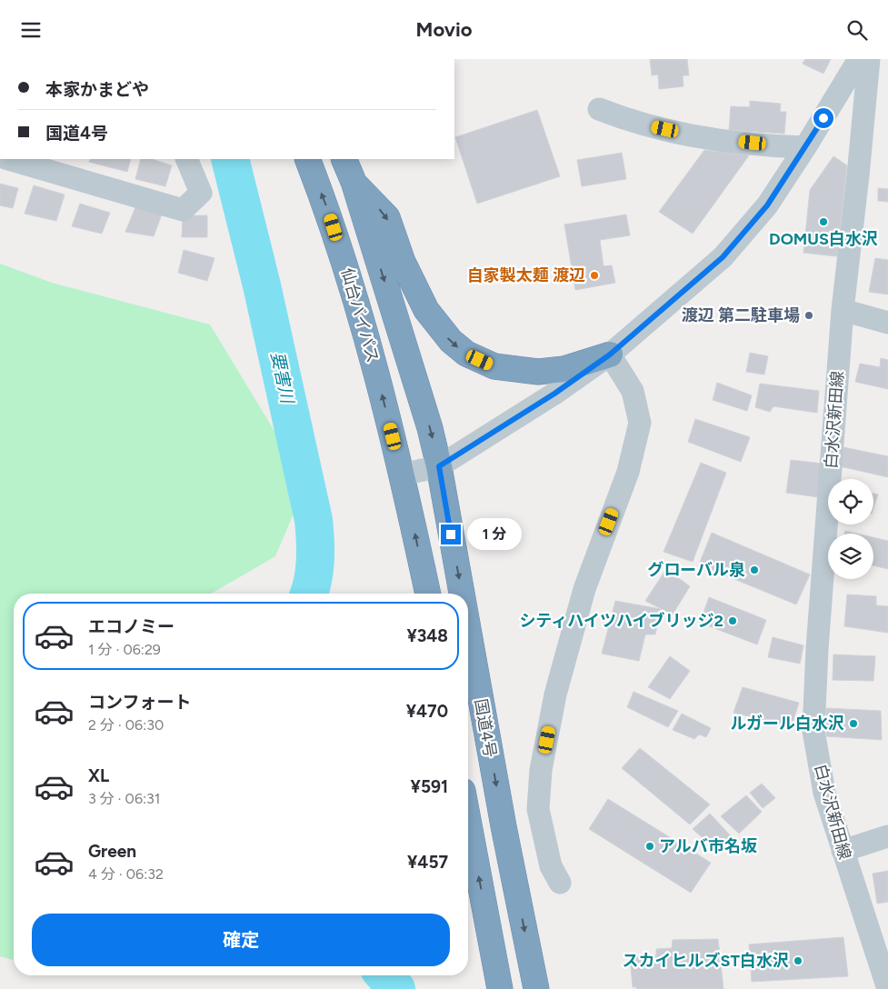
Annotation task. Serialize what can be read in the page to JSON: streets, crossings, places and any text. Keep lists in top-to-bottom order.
{
  "streets": {
    "highway": ["仙台バイパス", "国道4号"],
    "street": ["白水沢新田線"]
  },
  "crossings": [
    ["仙台バイパス", "国道4号"]
  ],
  "water": ["要害川"],
  "places": [
    "DOMUS白水沢",
    "自家製太麺 渡辺",
    "渡辺 第二駐車場",
    "グローバル泉",
    "シティハイツハイブリッジ2",
    "ルガール白水沢",
    "アルバ市名坂",
    "スカイヒルズST白水沢"
  ],
  "page": {
    "header": "Movio",
    "banner": ["本家かまどや", "国道4号"],
    "bubble": "1 分",
    "list": [
      {
        "name": "エコノミー",
        "note": "1 分 · 06:29",
        "value": "¥348"
      },
      {
        "name": "コンフォート",
        "note": "2 分 · 06:30",
        "value": "¥470"
      },
      {
        "name": "XL",
        "note": "3 分 · 06:31",
        "value": "¥591"
      },
      {
        "name": "Green",
        "note": "4 分 · 06:32",
        "value": "¥457"
      }
    ],
    "buttons": "確定"
  }
}
